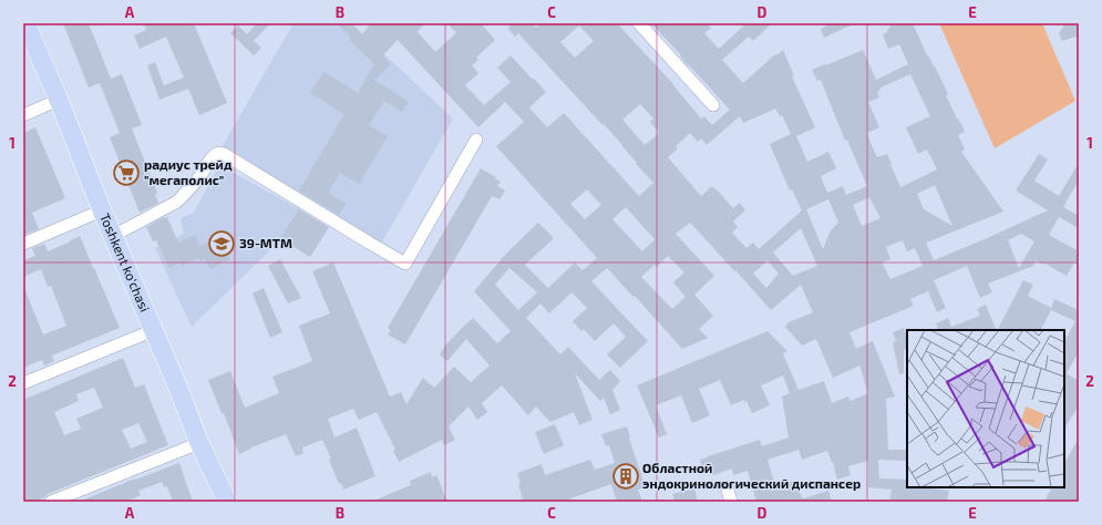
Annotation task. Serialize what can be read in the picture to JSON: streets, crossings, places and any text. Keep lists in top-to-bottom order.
{
  "streets": {
    "main road": ["Toshkent ko'chasi"]
  },
  "places": {
    "supermarket": ["радиус трейд \"мегаполис\""],
    "school or university": ["39-MTM"],
    "building": ["Областной эндокринологический диспансер"]
  },
  "grid": {
    "columns": [
      "A",
      "B",
      "C",
      "D",
      "E"
    ],
    "rows": ["1", "2"]
  }
}
